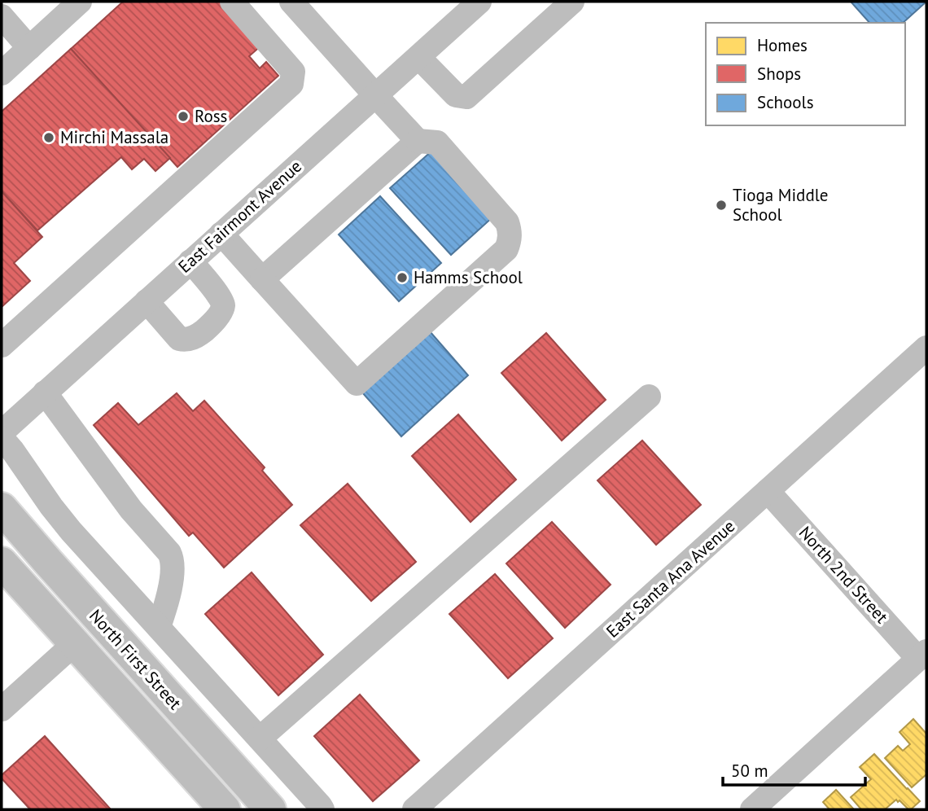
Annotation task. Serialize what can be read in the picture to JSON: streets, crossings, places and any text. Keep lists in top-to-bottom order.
{
  "streets": {
    "main road": ["North First Street"],
    "street": ["East Fairmont Avenue", "North 2nd Street", "East Santa Ana Avenue"]
  },
  "crossings": [
    ["North 2nd Street", "East Santa Ana Avenue"]
  ],
  "places": [
    "Ross",
    "Mirchi Massala",
    "Tioga Middle School",
    "Hamms School"
  ],
  "legend": ["Homes", "Shops", "Schools"],
  "scale_bar": "50 m"
}
